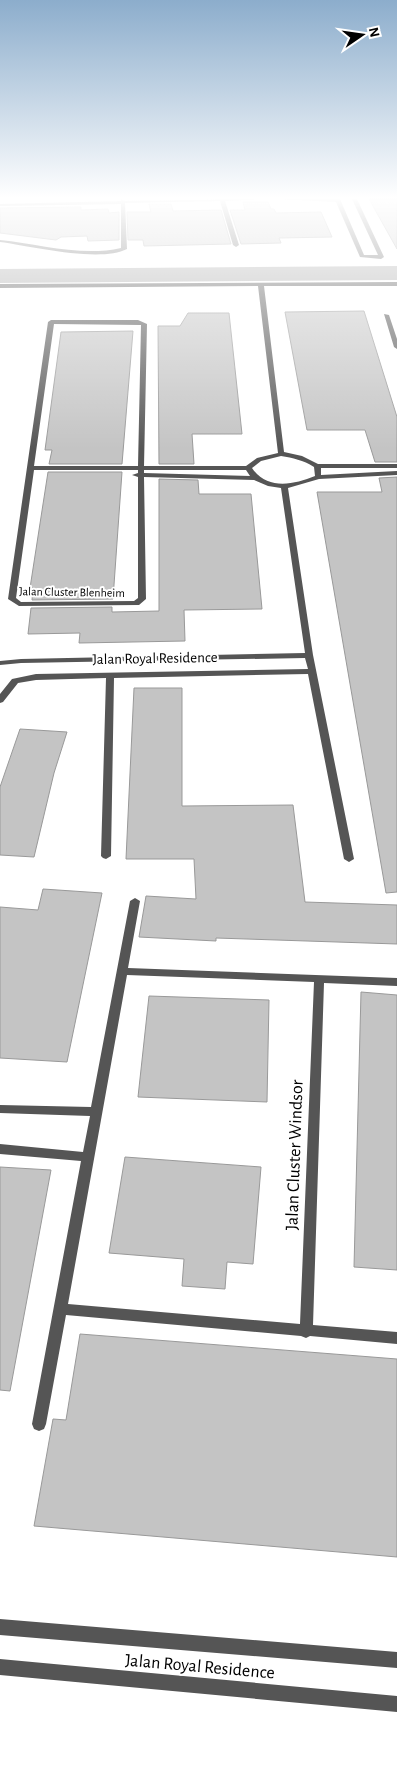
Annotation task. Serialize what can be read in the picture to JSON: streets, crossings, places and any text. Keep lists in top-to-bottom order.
{
  "streets": {
    "street": ["Jalan Cluster Blenheim", "Jalan Royal Residence", "Jalan Cluster Windsor"]
  },
  "north": "right"
}
